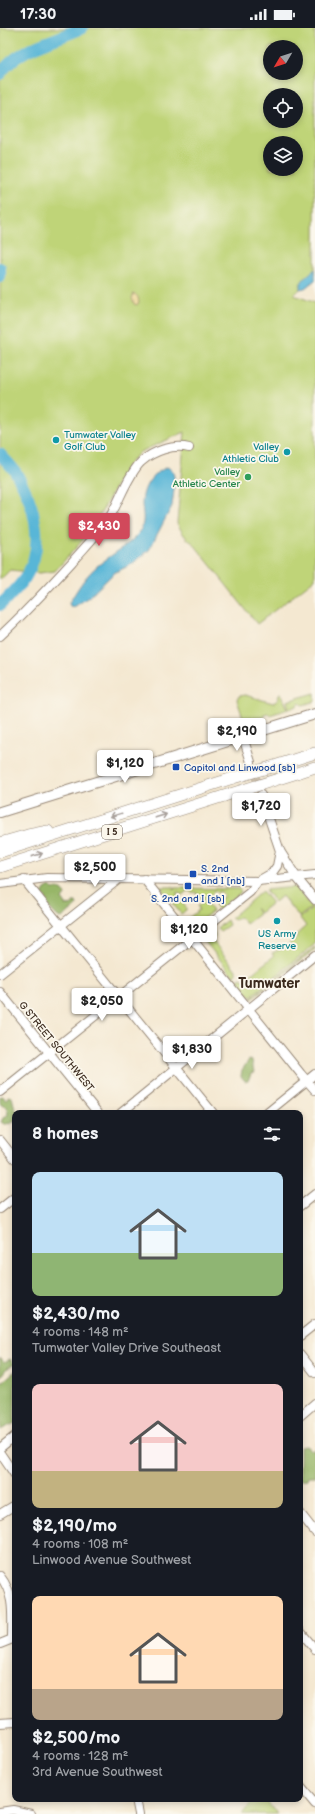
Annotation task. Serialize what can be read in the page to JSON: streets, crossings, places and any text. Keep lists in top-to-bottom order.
{
  "streets": {
    "highway": ["I 5"],
    "street": ["G STREET SOUTHWEST"]
  },
  "districts": ["Tumwater"],
  "places": {
    "other": [
      "Tumwater Valley Golf Club",
      "Valley Athletic Club",
      "Valley Athletic Center",
      "US Army Reserve"
    ],
    "transit": ["Capitol and Linwood [sb]", "S. 2nd and I [nb]", "S. 2nd and I [sb]"]
  },
  "north": "bottom left",
  "page": {
    "status": "17:30",
    "price": [
      "$2,430",
      "$2,190",
      "$1,120",
      "$1,720",
      "$2,500",
      "$1,120",
      "$2,050",
      "$1,830"
    ],
    "heading": "8 homes",
    "list": [
      {
        "name": "$2,430/mo",
        "note": "4 rooms · 148 m² · Tumwater Valley Drive Southeast"
      },
      {
        "name": "$2,190/mo",
        "note": "4 rooms · 108 m² · Linwood Avenue Southwest"
      },
      {
        "name": "$2,500/mo",
        "note": "4 rooms · 128 m² · 3rd Avenue Southwest"
      }
    ]
  }
}
